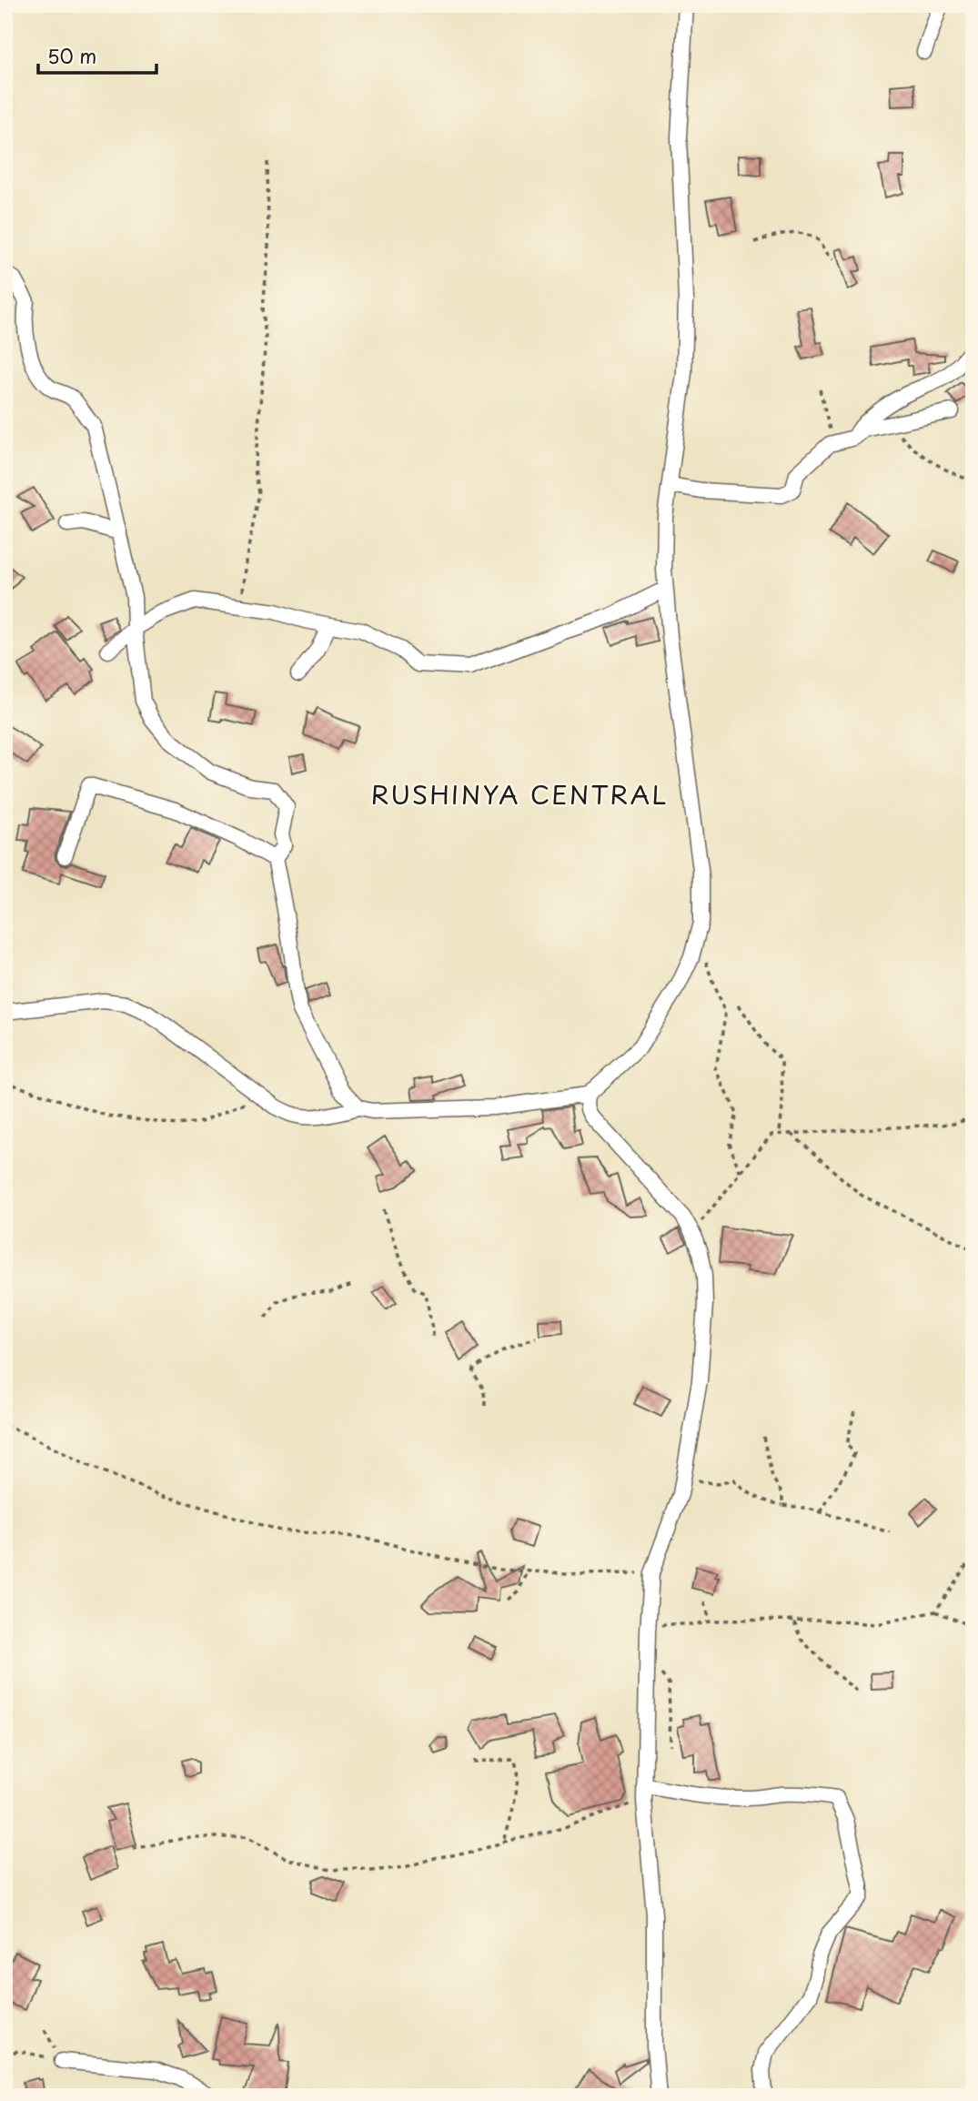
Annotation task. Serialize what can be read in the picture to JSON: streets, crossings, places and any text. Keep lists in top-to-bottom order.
{
  "districts": ["RUSHINYA CENTRAL"],
  "scale_bar": "50 m"
}
